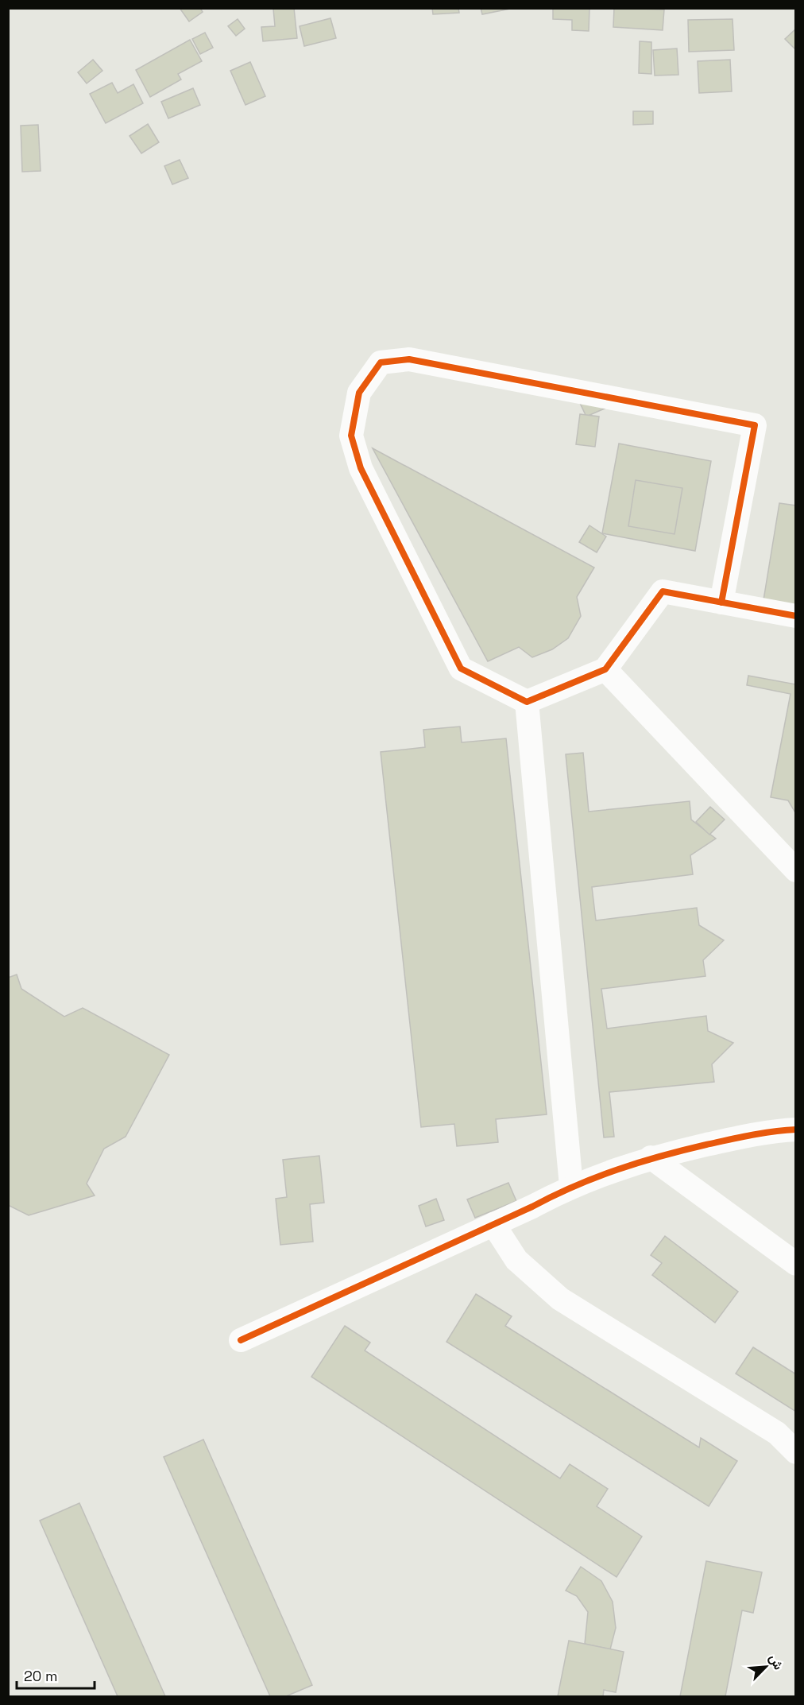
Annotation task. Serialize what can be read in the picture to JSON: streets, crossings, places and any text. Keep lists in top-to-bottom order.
{
  "scale_bar": "20 m",
  "north": "top right"
}
